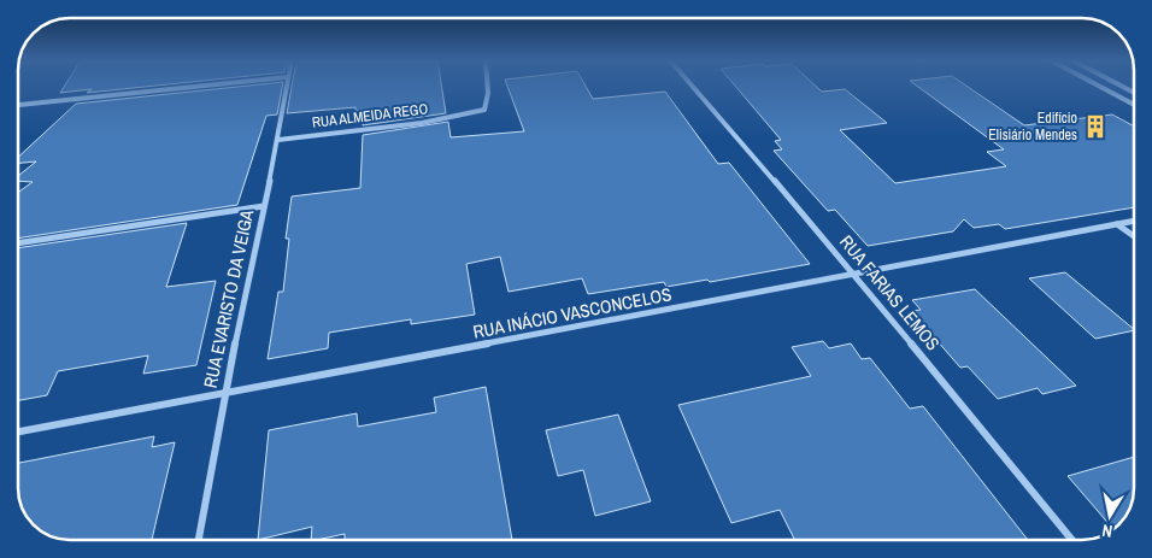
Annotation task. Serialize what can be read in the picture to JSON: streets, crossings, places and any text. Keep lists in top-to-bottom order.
{
  "streets": {
    "street": [
      "RUA ALMEIDA REGO",
      "RUA FARIAS LEMOS",
      "RUA EVARISTO DA VEIGA",
      "RUA INÁCIO VASCONCELOS"
    ]
  },
  "crossings": [
    ["RUA ALMEIDA REGO", "RUA EVARISTO DA VEIGA"],
    ["RUA FARIAS LEMOS", "RUA INÁCIO VASCONCELOS"],
    ["RUA EVARISTO DA VEIGA", "RUA INÁCIO VASCONCELOS"]
  ],
  "places": {
    "building": ["Edifício Elisiário Mendes"]
  },
  "north": "bottom"
}
